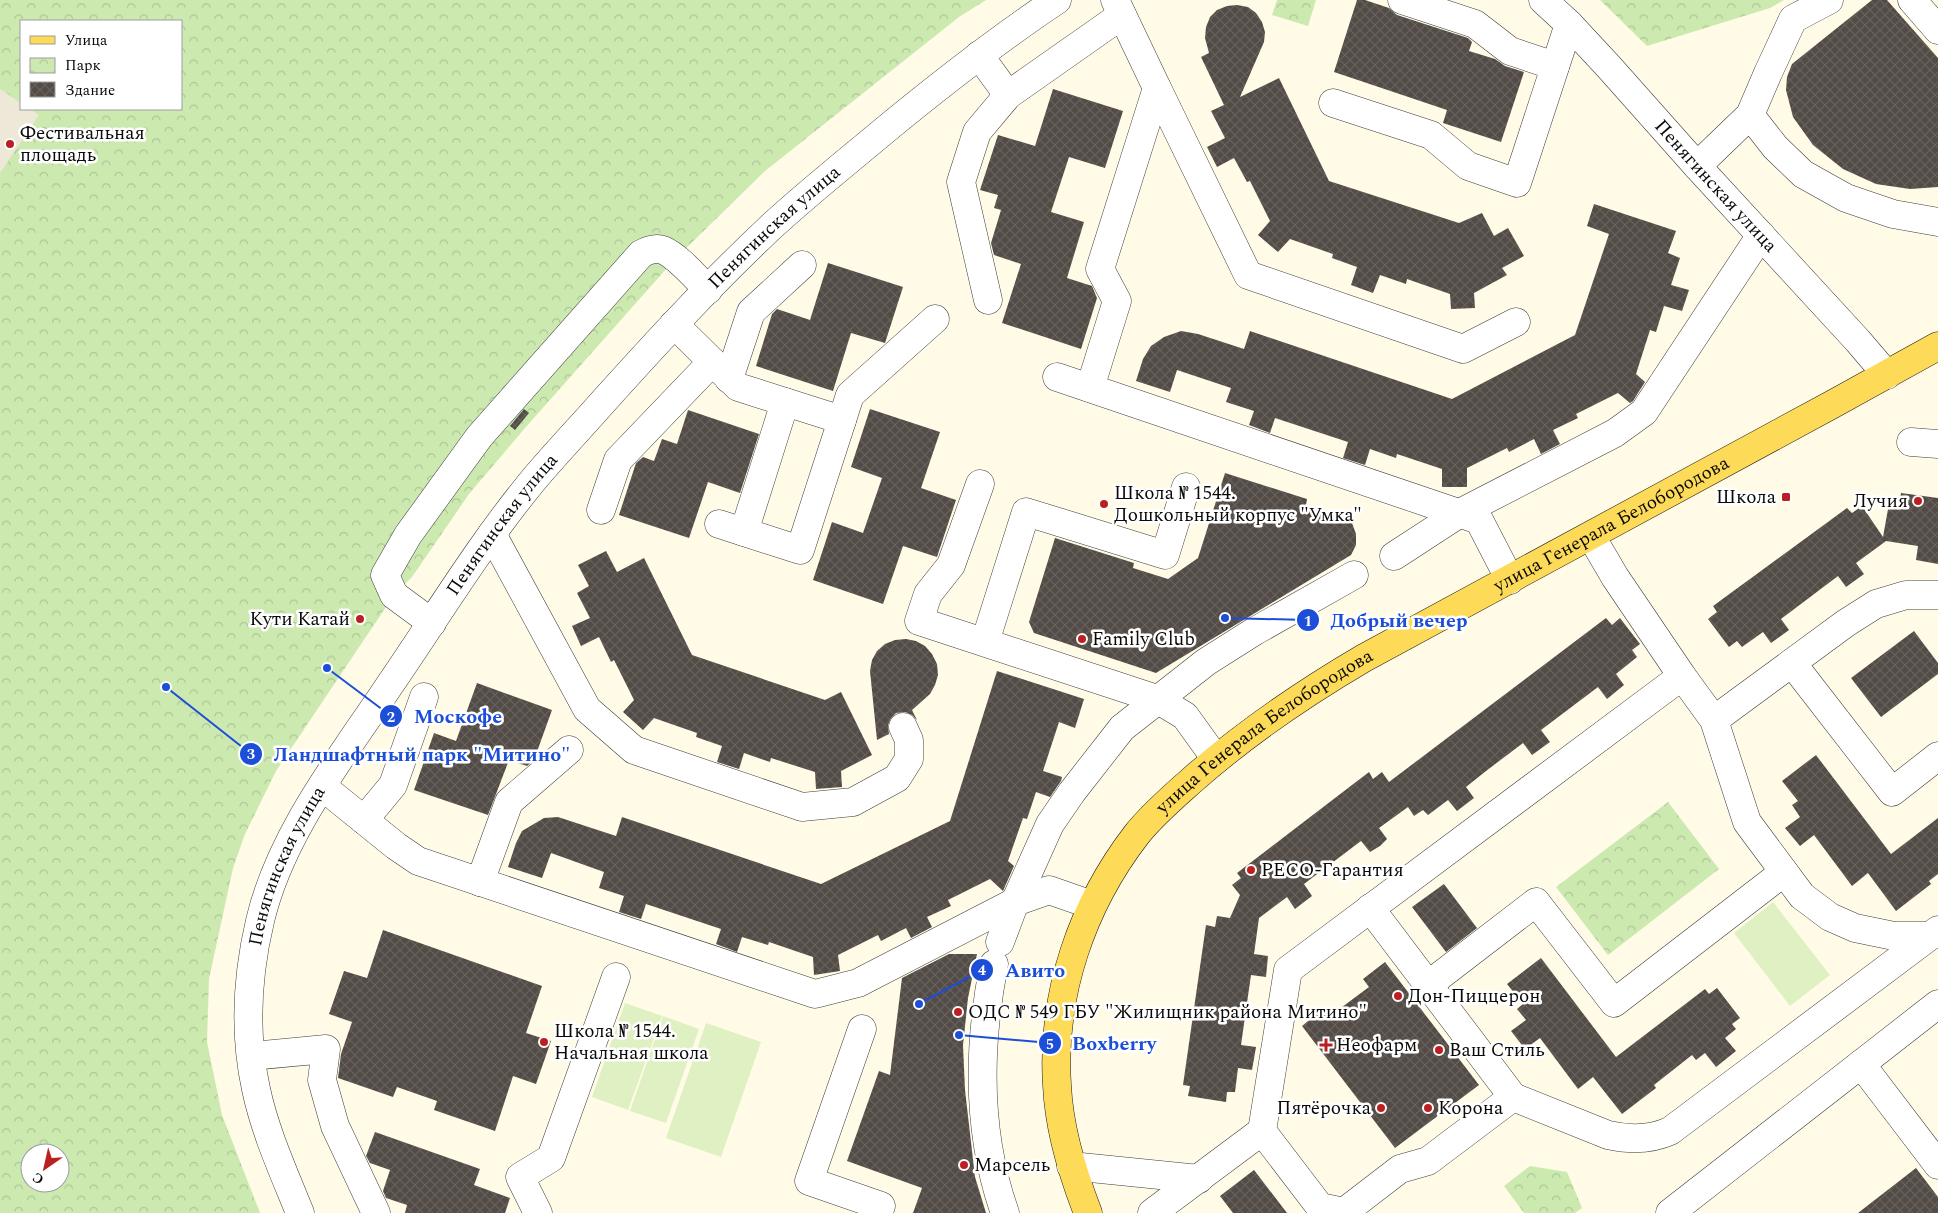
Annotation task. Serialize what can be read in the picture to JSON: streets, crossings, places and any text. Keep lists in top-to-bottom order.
{
  "streets": {
    "main road": ["улица Генерала Белобородова"],
    "street": ["Пенягинская улица"]
  },
  "crossings": [
    ["Пенягинская улица", "улица Генерала Белобородова"]
  ],
  "places": {
    "other": [
      "Фестивальная площадь",
      "Лучия",
      "Школа № 1544. Дошкольный корпус \"Умка\"",
      "Добрый вечер",
      "Кути Катай",
      "Family Club",
      "Москофе",
      "Ландшафтный парк \"Митино\"",
      "РЕСО-Гарантия",
      "Дон-Пиццерон",
      "Авито",
      "ОДС № 549 ГБУ \"Жилищник района Митино\"",
      "Boxberry",
      "Школа № 1544. Начальная школа",
      "Ваш Стиль",
      "Пятёрочка",
      "Корона",
      "Марсель"
    ],
    "transit": ["Школа"],
    "health": ["Неофарм"]
  },
  "legend": ["Улица", "Парк", "Здание"],
  "north": "bottom left"
}
